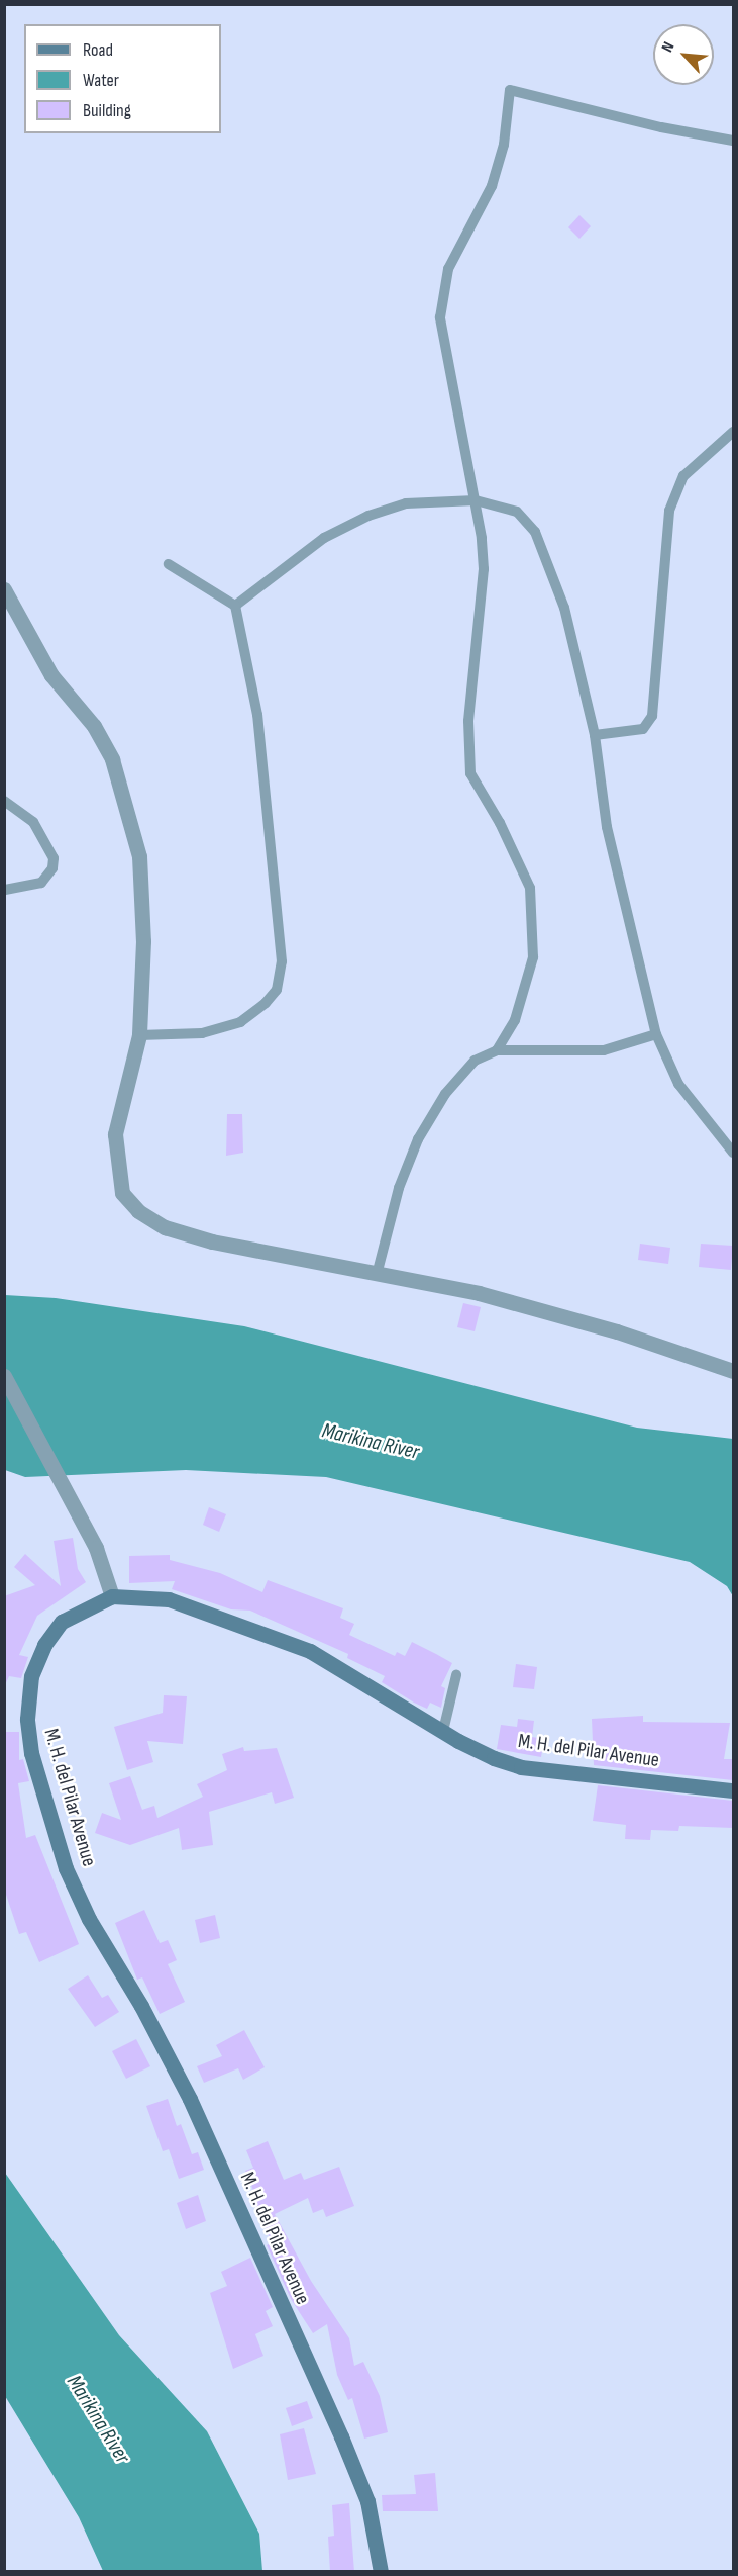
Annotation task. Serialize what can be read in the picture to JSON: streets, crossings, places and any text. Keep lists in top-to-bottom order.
{
  "streets": {
    "street": ["M. H. del Pilar Avenue"]
  },
  "water": ["Marikina River"],
  "legend": ["Road", "Water", "Building"],
  "north": "top left"
}
